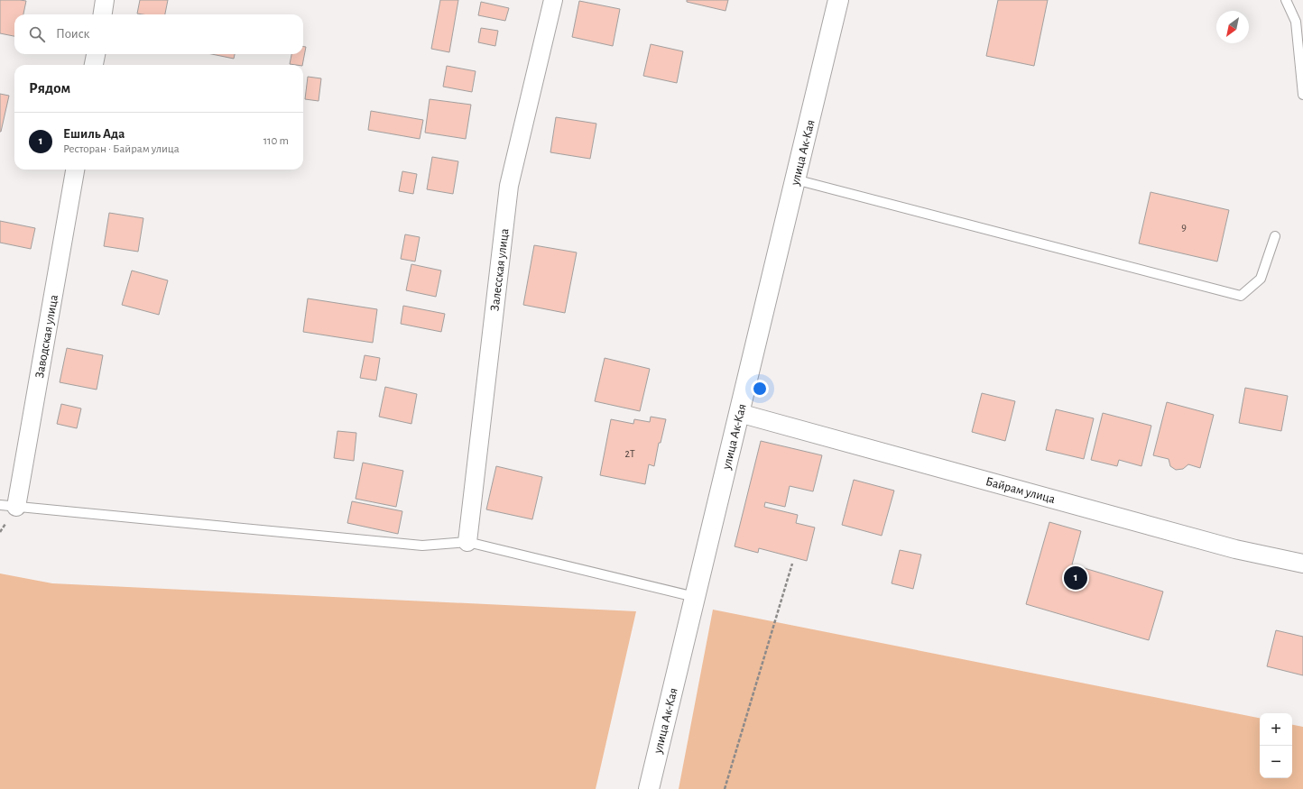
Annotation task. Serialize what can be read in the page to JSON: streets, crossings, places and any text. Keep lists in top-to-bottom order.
{
  "streets": {
    "main road": ["улица Ак-Кая"],
    "street": ["Залесская улица", "Заводская улица", "Байрам улица"]
  },
  "crossings": [
    ["улица Ак-Кая", "Байрам улица"]
  ],
  "house_numbers": ["9", "2Т"],
  "north": "bottom left",
  "page": {
    "search": "Поиск",
    "heading": "Рядом",
    "list": [
      {
        "mark": "1",
        "name": "Ешиль Ада",
        "note": "Ресторан · Байрам улица",
        "value": "110 m"
      }
    ],
    "pins": "1",
    "map_buttons": ["+", "−"]
  }
}
